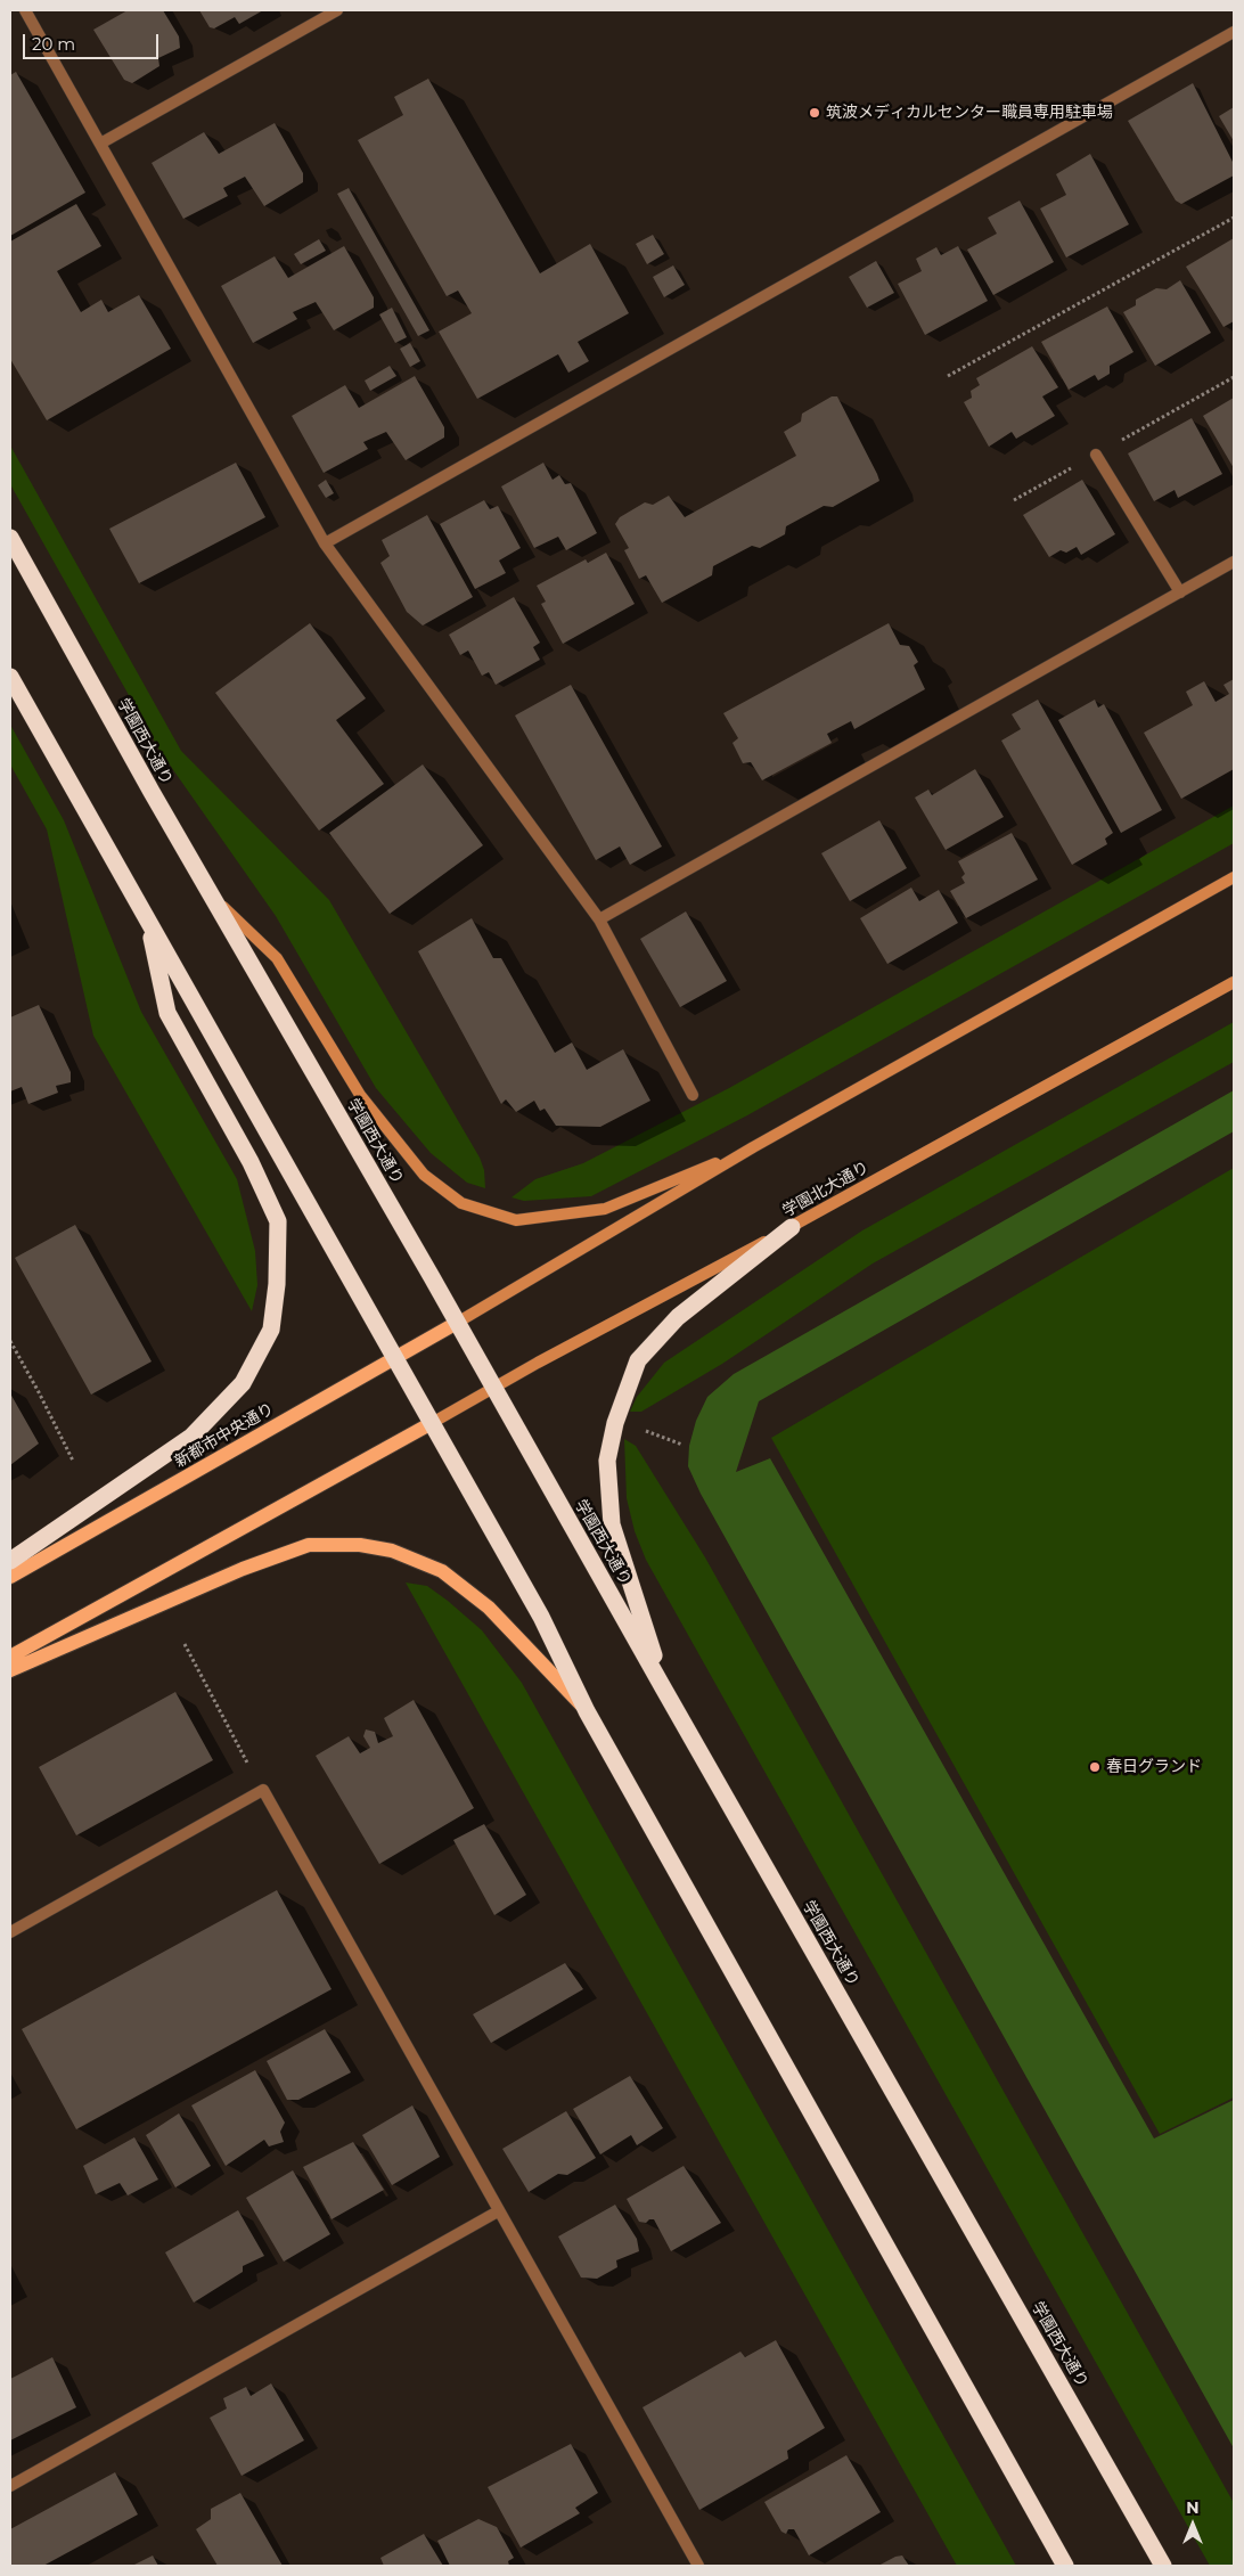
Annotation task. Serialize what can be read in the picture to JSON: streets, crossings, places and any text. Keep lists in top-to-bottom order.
{
  "streets": {
    "highway": ["学園西大通り"],
    "main road": ["学園北大通り", "新都市中央通り"]
  },
  "crossings": [
    ["学園西大通り", "学園北大通り"],
    ["学園西大通り", "新都市中央通り"]
  ],
  "places": ["筑波メディカルセンター職員専用駐車場", "春日グランド"],
  "scale_bar": "20 m",
  "north": "top"
}
